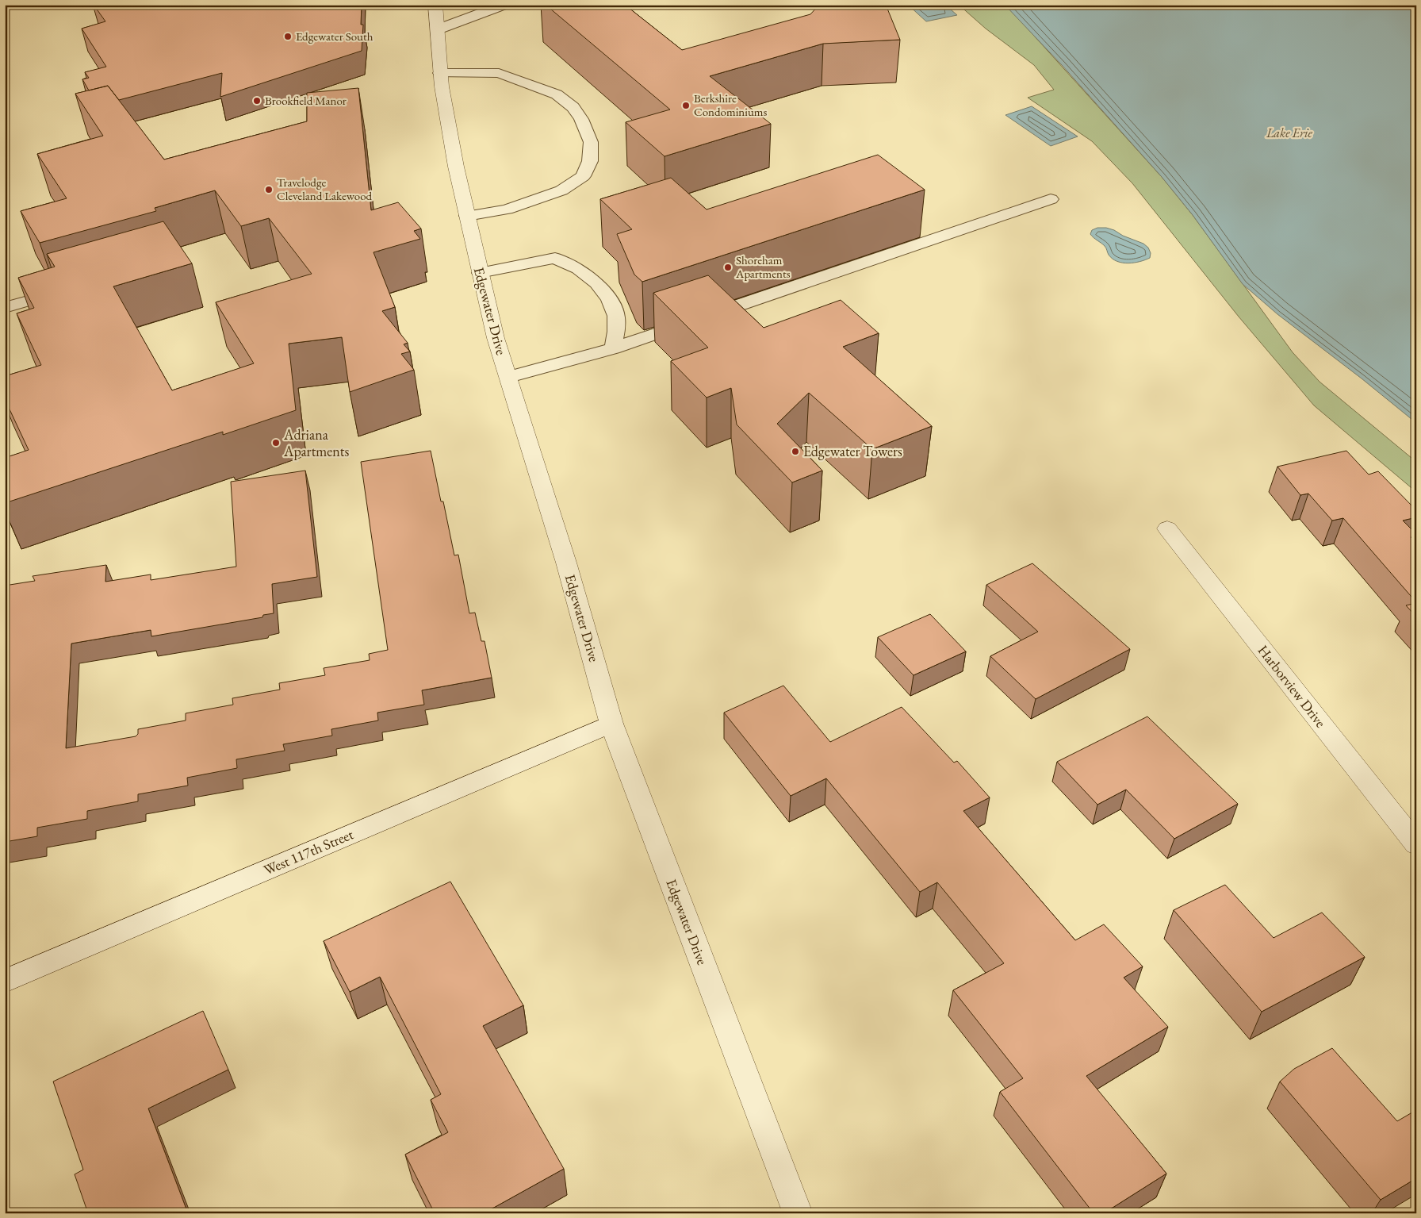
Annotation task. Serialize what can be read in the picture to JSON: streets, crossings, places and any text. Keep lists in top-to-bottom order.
{
  "streets": {
    "street": ["Edgewater Drive", "Harborview Drive", "West 117th Street"]
  },
  "crossings": [
    ["Edgewater Drive", "West 117th Street"]
  ],
  "water": ["Lake Erie"],
  "places": [
    "Edgewater South",
    "Brookfield Manor",
    "Berkshire Condominiums",
    "Travelodge Cleveland Lakewood",
    "Shoreham Apartments",
    "Adriana Apartments",
    "Edgewater Towers"
  ]
}
